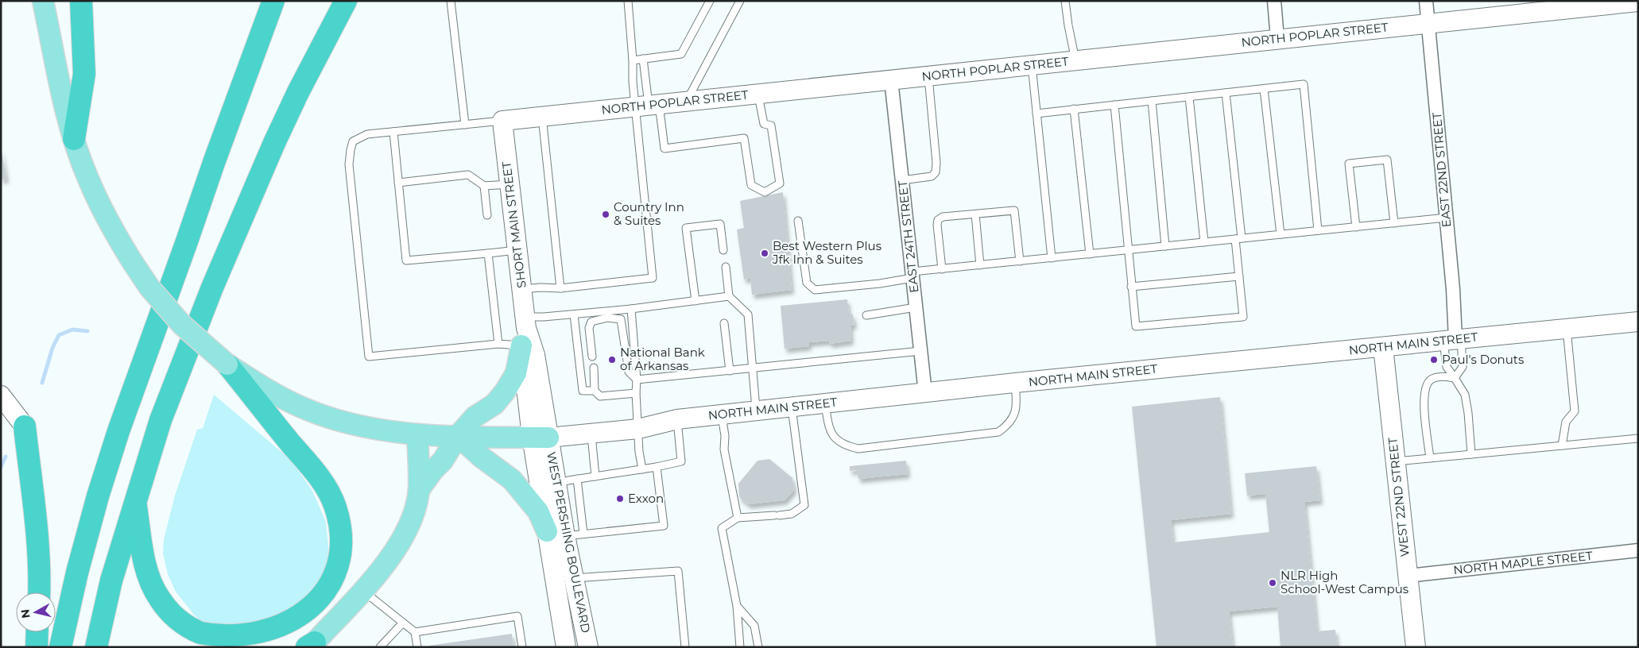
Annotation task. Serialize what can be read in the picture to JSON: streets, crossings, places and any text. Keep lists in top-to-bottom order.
{
  "streets": {
    "street": [
      "NORTH POPLAR STREET",
      "EAST 22ND STREET",
      "SHORT MAIN STREET",
      "EAST 24TH STREET",
      "NORTH MAIN STREET",
      "WEST 22ND STREET",
      "WEST PERSHING BOULEVARD",
      "NORTH MAPLE STREET"
    ]
  },
  "crossings": [
    ["NORTH POPLAR STREET", "EAST 22ND STREET"],
    ["NORTH POPLAR STREET", "SHORT MAIN STREET"],
    ["NORTH POPLAR STREET", "EAST 24TH STREET"],
    ["EAST 22ND STREET", "NORTH MAIN STREET"],
    ["SHORT MAIN STREET", "NORTH MAIN STREET"],
    ["SHORT MAIN STREET", "WEST PERSHING BOULEVARD"],
    ["EAST 24TH STREET", "NORTH MAIN STREET"],
    ["NORTH MAIN STREET", "WEST 22ND STREET"],
    ["NORTH MAIN STREET", "WEST PERSHING BOULEVARD"],
    ["WEST 22ND STREET", "NORTH MAPLE STREET"]
  ],
  "places": [
    "Country Inn & Suites",
    "Best Western Plus Jfk Inn & Suites",
    "National Bank of Arkansas",
    "Paul's Donuts",
    "Exxon",
    "NLR High School-West Campus"
  ],
  "north": "left"
}
